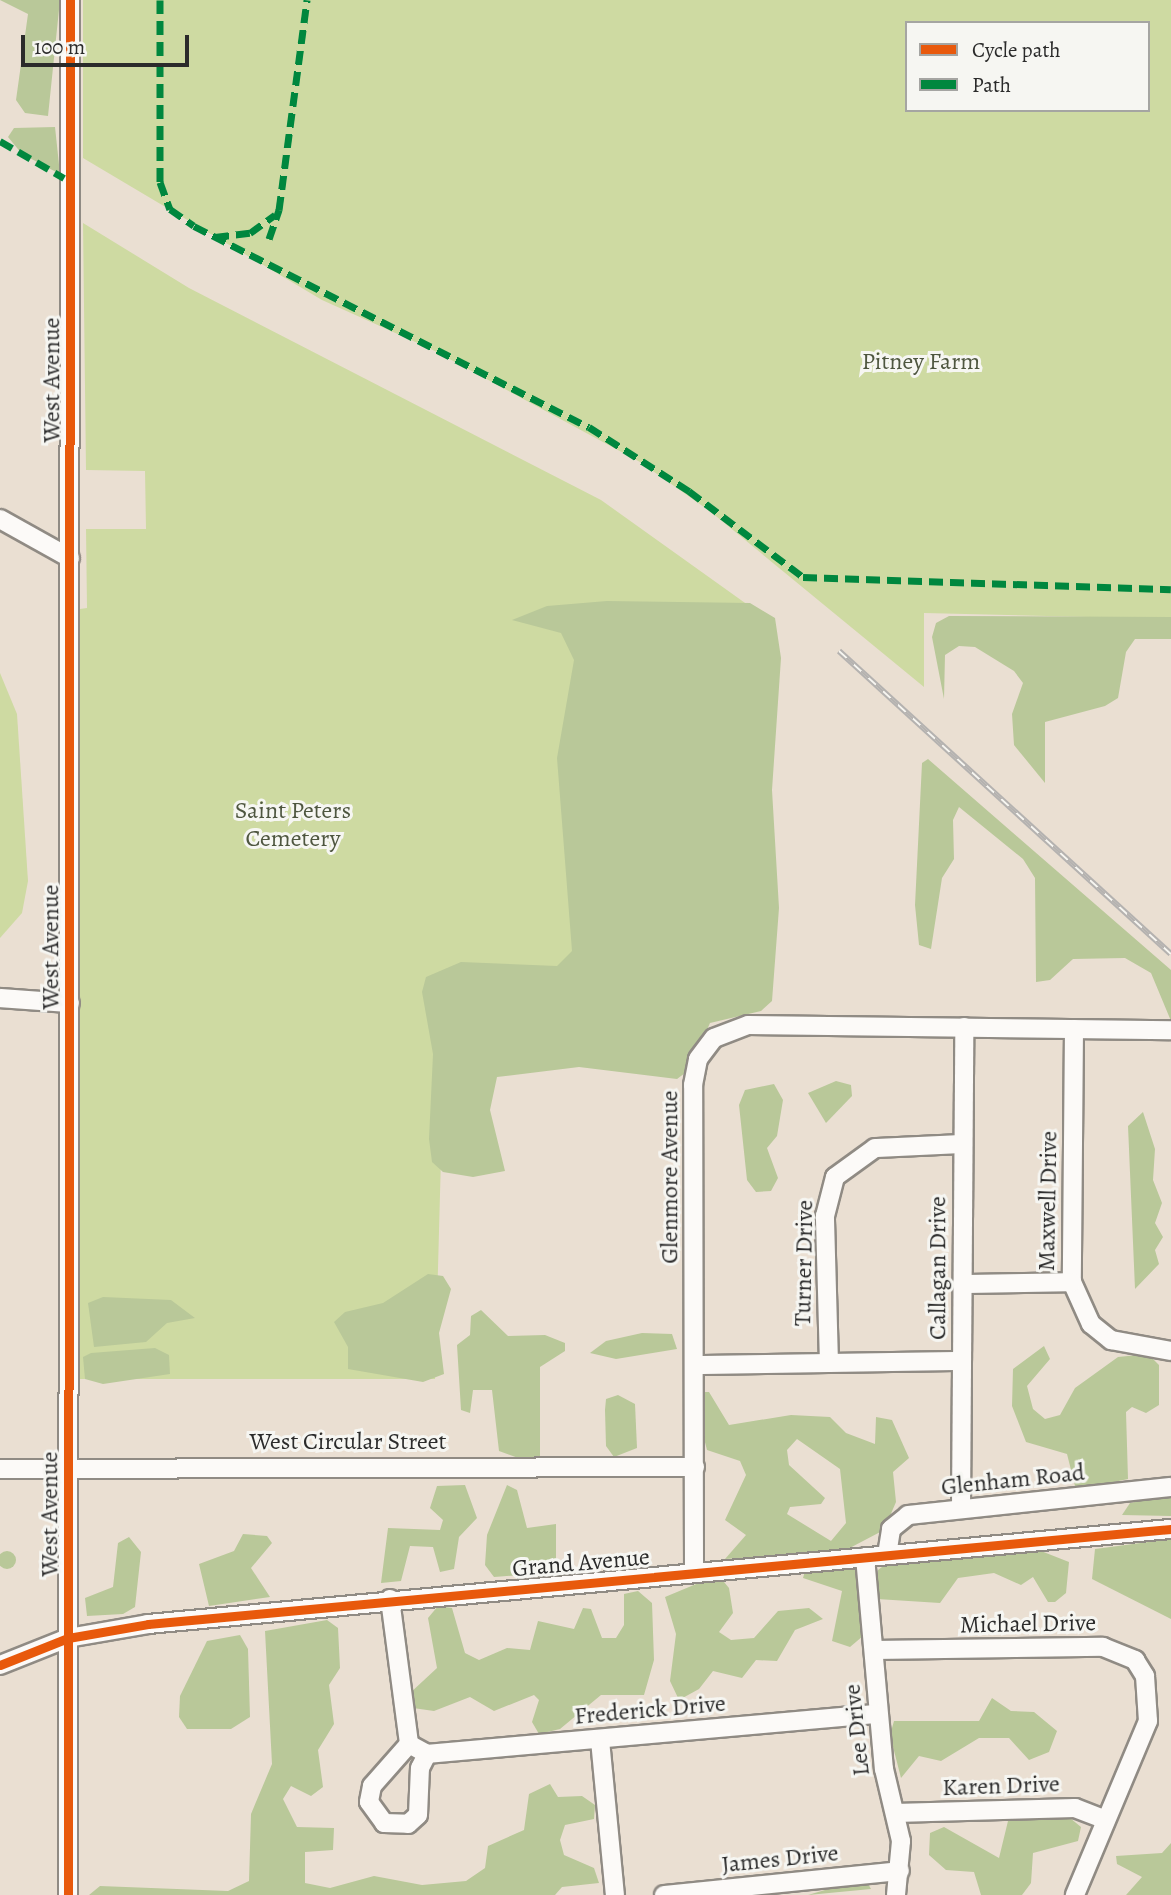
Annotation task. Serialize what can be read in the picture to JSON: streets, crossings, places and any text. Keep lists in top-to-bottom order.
{
  "streets": {
    "street": [
      "West Avenue",
      "Glenmore Avenue",
      "Maxwell Drive",
      "Turner Drive",
      "Callagan Drive",
      "West Circular Street",
      "Glenham Road",
      "Grand Avenue",
      "Michael Drive",
      "Frederick Drive",
      "Lee Drive",
      "Karen Drive",
      "James Drive"
    ]
  },
  "crossings": [
    ["West Avenue", "West Circular Street"],
    ["West Avenue", "Grand Avenue"],
    ["Glenmore Avenue", "Maxwell Drive"],
    ["Glenmore Avenue", "Callagan Drive"],
    ["Glenmore Avenue", "West Circular Street"],
    ["Glenmore Avenue", "Grand Avenue"],
    ["Turner Drive", "Callagan Drive"],
    ["Callagan Drive", "Glenham Road"],
    ["Glenham Road", "Grand Avenue"],
    ["Grand Avenue", "Lee Drive"],
    ["Michael Drive", "Lee Drive"],
    ["Michael Drive", "Karen Drive"],
    ["Frederick Drive", "Lee Drive"],
    ["Lee Drive", "Karen Drive"],
    ["Lee Drive", "James Drive"]
  ],
  "parks": ["Pitney Farm", "Saint Peters Cemetery"],
  "legend": ["Cycle path", "Path"],
  "scale_bar": "100 m"
}
